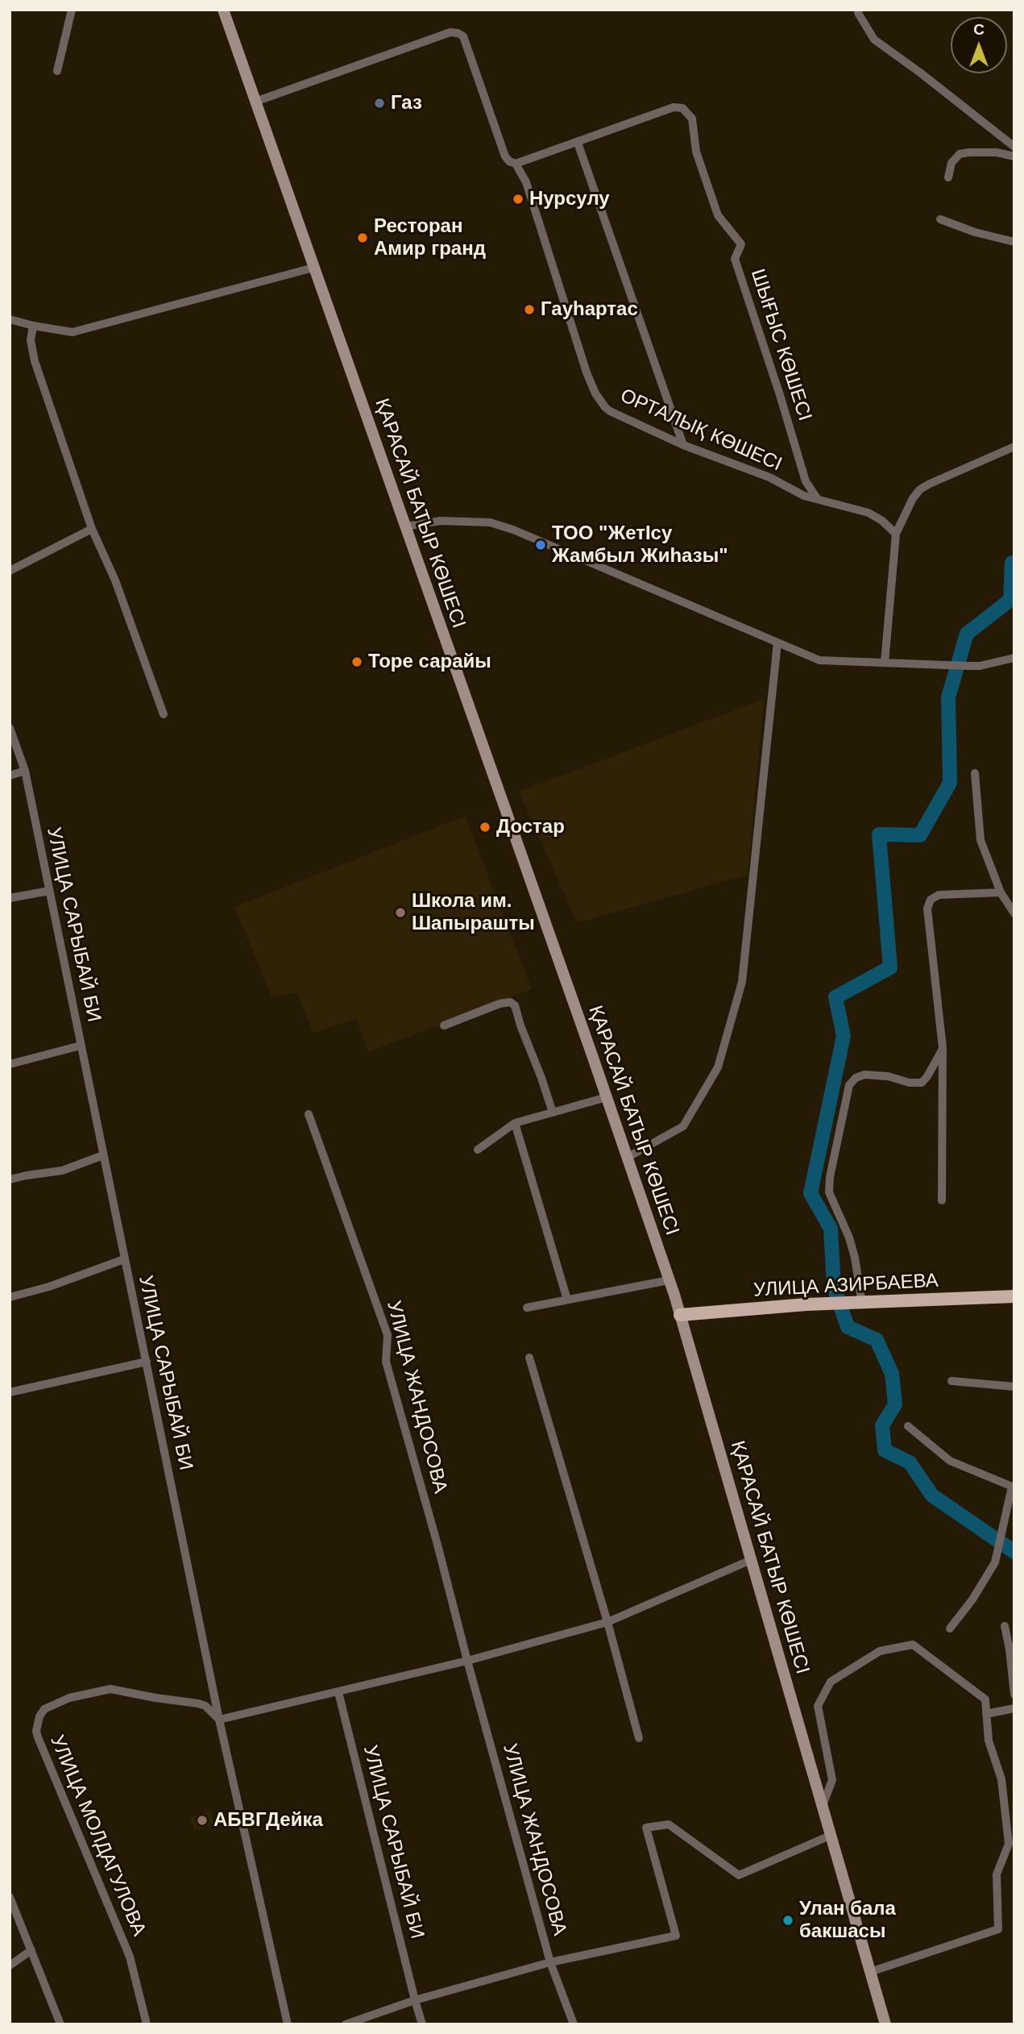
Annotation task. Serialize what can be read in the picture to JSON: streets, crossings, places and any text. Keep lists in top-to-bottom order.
{
  "streets": {
    "main road": ["ҚАРАСАЙ БАТЫР КӨШЕСІ", "УЛИЦА АЗИРБАЕВА"],
    "street": [
      "ШЫҒЫС КӨШЕСІ",
      "ОРТАЛЫҚ КӨШЕСІ",
      "УЛИЦА САРЫБАЙ БИ",
      "УЛИЦА ЖАНДОСОВА",
      "УЛИЦА МОЛДАГУЛОВА"
    ]
  },
  "crossings": [
    ["ШЫҒЫС КӨШЕСІ", "ОРТАЛЫҚ КӨШЕСІ"],
    ["ОРТАЛЫҚ КӨШЕСІ", "ҚАРАСАЙ БАТЫР КӨШЕСІ"],
    ["ҚАРАСАЙ БАТЫР КӨШЕСІ", "УЛИЦА АЗИРБАЕВА"],
    ["ҚАРАСАЙ БАТЫР КӨШЕСІ", "УЛИЦА ЖАНДОСОВА"],
    ["УЛИЦА САРЫБАЙ БИ", "УЛИЦА МОЛДАГУЛОВА"]
  ],
  "places": [
    "Газ",
    "Нурсулу",
    "Ресторан Амир гранд",
    "Гауhартас",
    "ТОО \"ЖетIсу Жамбыл Жиhазы\"",
    "Торе сарайы",
    "Достар",
    "Школа им. Шапырашты",
    "АБВГДейка",
    "Улан бала бакшасы"
  ],
  "north": "top"
}
